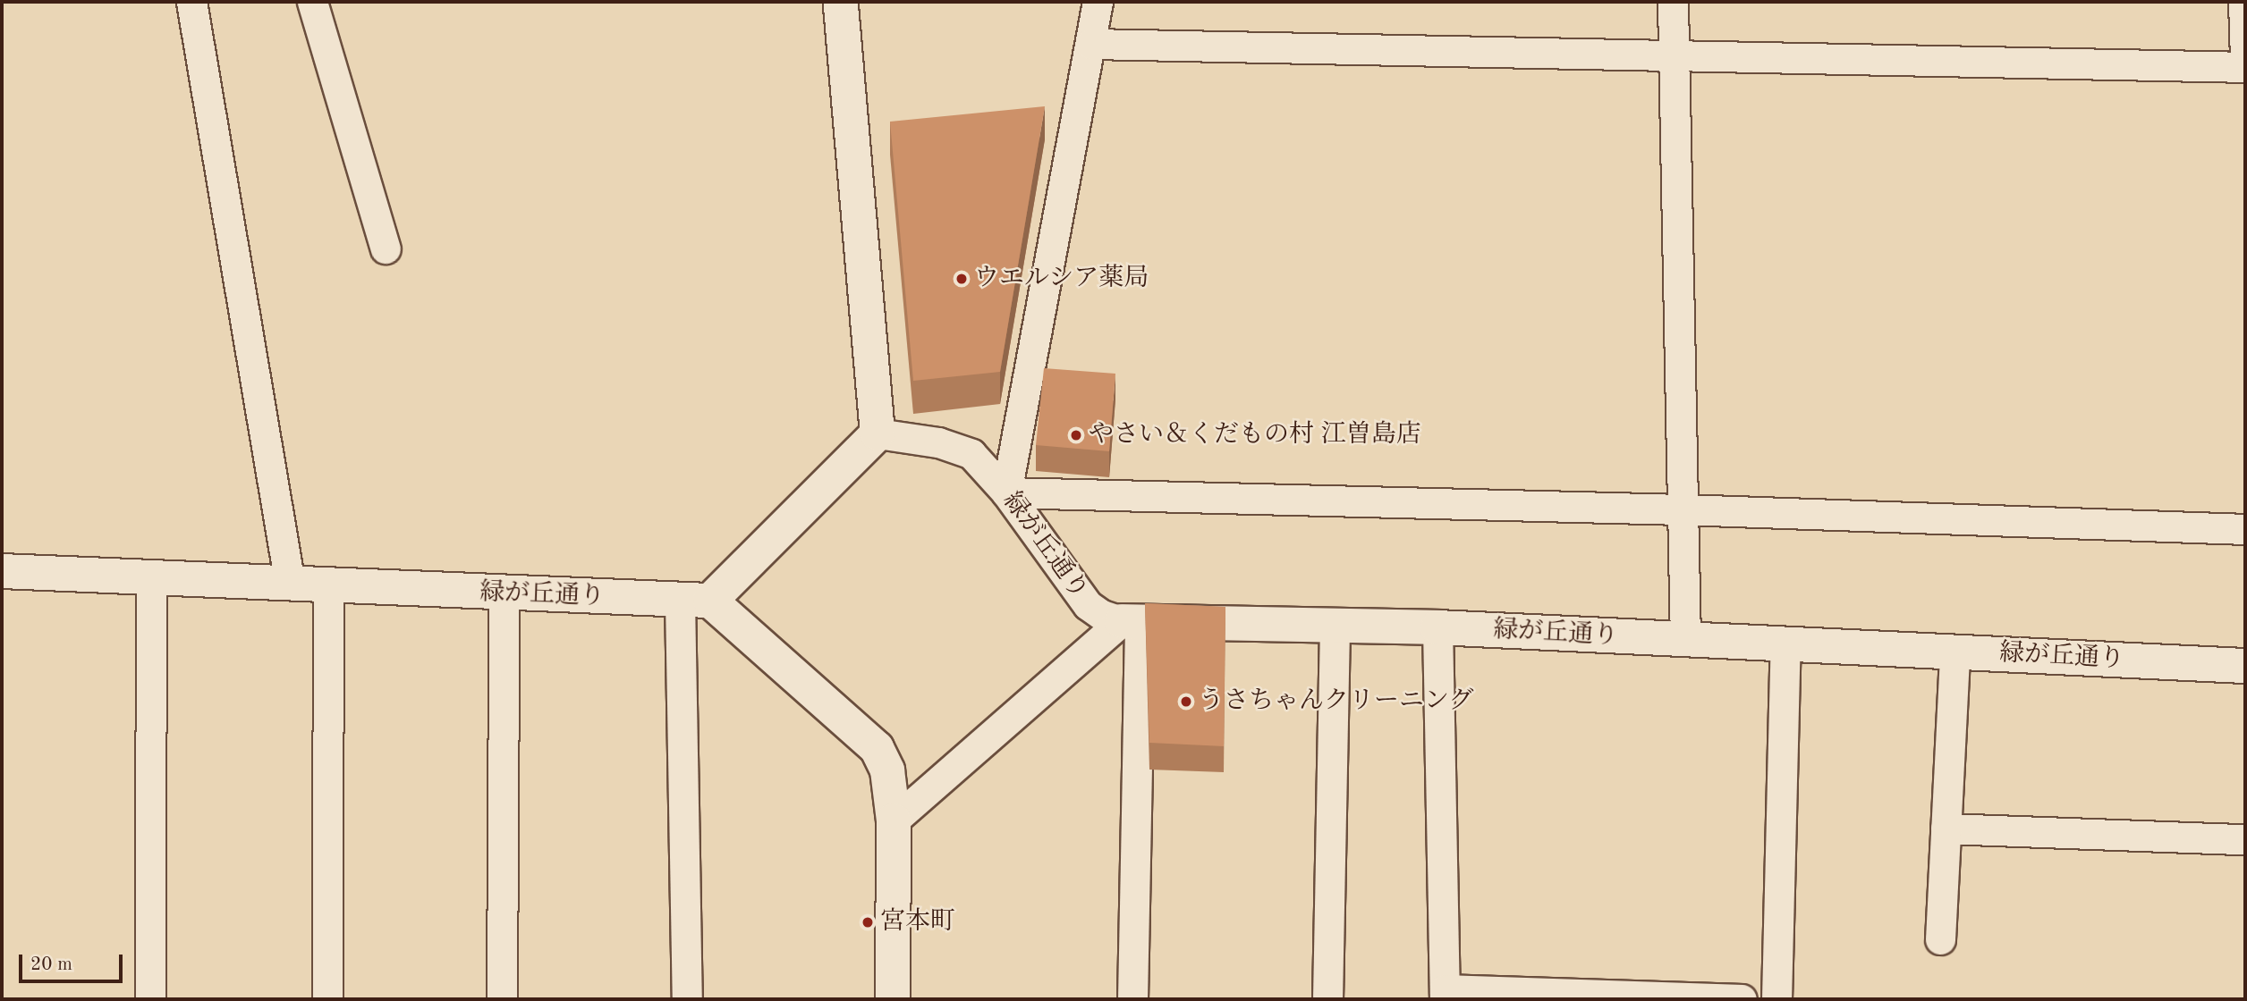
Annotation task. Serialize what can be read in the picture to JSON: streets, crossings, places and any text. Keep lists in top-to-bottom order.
{
  "streets": {
    "street": ["緑が丘通り"]
  },
  "places": [
    "ウエルシア薬局",
    "やさい＆くだもの村 江曽島店",
    "うさちゃんクリーニング",
    "宮本町"
  ],
  "scale_bar": "20 m"
}
